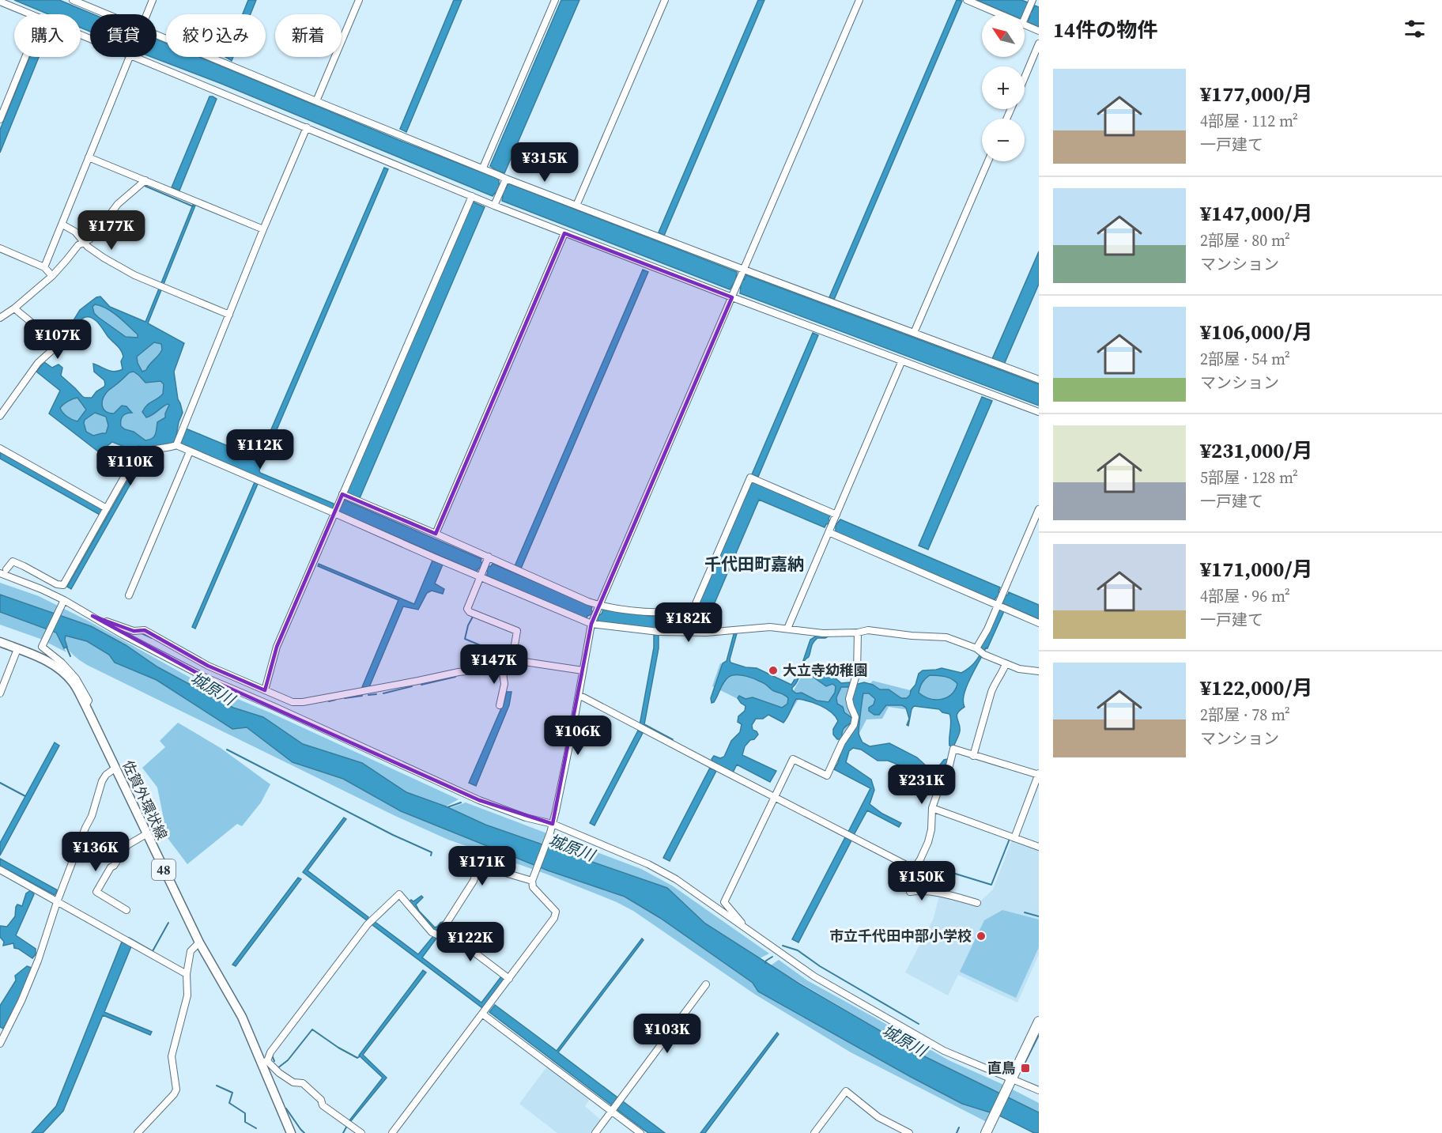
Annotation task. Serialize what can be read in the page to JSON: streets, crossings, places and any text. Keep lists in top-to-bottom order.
{
  "streets": {
    "main road": ["佐賀外環状線", "48"]
  },
  "districts": ["千代田町嘉納"],
  "water": ["城原川"],
  "places": {
    "other": ["大立寺幼稚園", "市立千代田中部小学校"],
    "transit": ["直鳥"]
  },
  "north": "top left",
  "page": {
    "heading": "14件の物件",
    "map_buttons": ["+", "−"],
    "chip": [
      "購入",
      "賃貸",
      "絞り込み",
      "新着"
    ],
    "list": [
      {
        "name": "¥177,000/月",
        "note": "4部屋 · 112 m² · 一戸建て"
      },
      {
        "name": "¥147,000/月",
        "note": "2部屋 · 80 m² · マンション"
      },
      {
        "name": "¥106,000/月",
        "note": "2部屋 · 54 m² · マンション"
      },
      {
        "name": "¥231,000/月",
        "note": "5部屋 · 128 m² · 一戸建て"
      },
      {
        "name": "¥171,000/月",
        "note": "4部屋 · 96 m² · 一戸建て"
      },
      {
        "name": "¥122,000/月",
        "note": "2部屋 · 78 m² · マンション"
      }
    ],
    "price": [
      "¥315K",
      "¥177K",
      "¥107K",
      "¥112K",
      "¥110K",
      "¥182K",
      "¥147K",
      "¥106K",
      "¥231K",
      "¥136K",
      "¥171K",
      "¥150K",
      "¥122K",
      "¥103K"
    ]
  }
}
